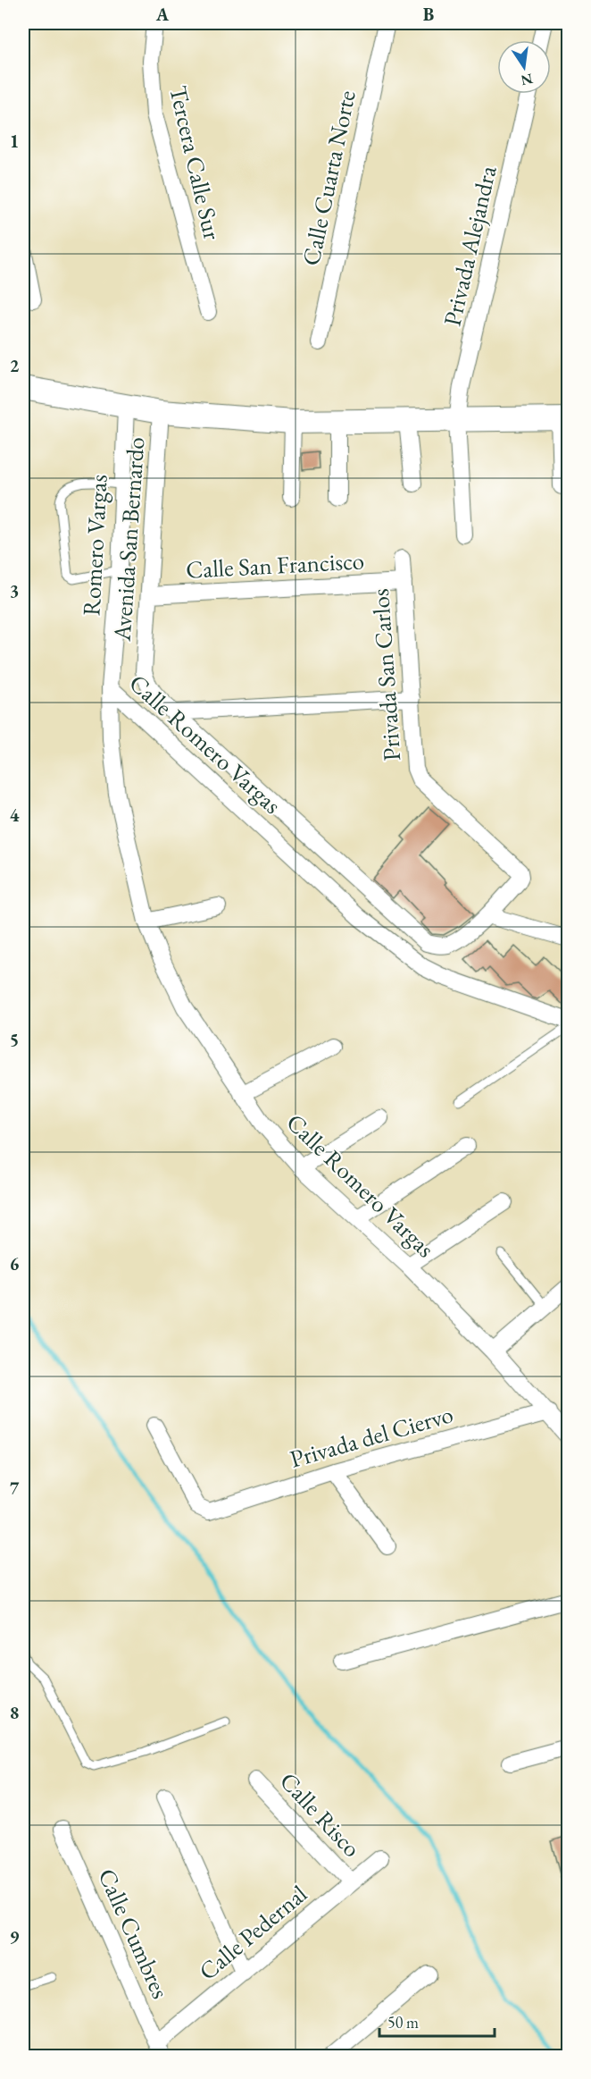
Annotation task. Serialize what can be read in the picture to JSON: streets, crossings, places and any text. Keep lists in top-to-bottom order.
{
  "streets": {
    "street": [
      "Tercera Calle Sur",
      "Calle Cuarta Norte",
      "Privada Alejandra",
      "Avenida San Bernardo",
      "Romero Vargas",
      "Calle San Francisco",
      "Privada San Carlos",
      "Calle Romero Vargas",
      "Privada del Ciervo",
      "Calle Risco",
      "Calle Pedernal",
      "Calle Cumbres"
    ]
  },
  "crossings": [
    ["Avenida San Bernardo", "Calle San Francisco"],
    ["Avenida San Bernardo", "Privada San Carlos"],
    ["Romero Vargas", "Calle Romero Vargas"],
    ["Calle San Francisco", "Privada San Carlos"],
    ["Calle Romero Vargas", "Privada del Ciervo"],
    ["Calle Risco", "Calle Pedernal"],
    ["Calle Pedernal", "Calle Cumbres"]
  ],
  "scale_bar": "50 m",
  "north": "bottom",
  "grid": {
    "columns": ["A", "B"],
    "rows": [
      "1",
      "2",
      "3",
      "4",
      "5",
      "6",
      "7",
      "8",
      "9"
    ]
  }
}
